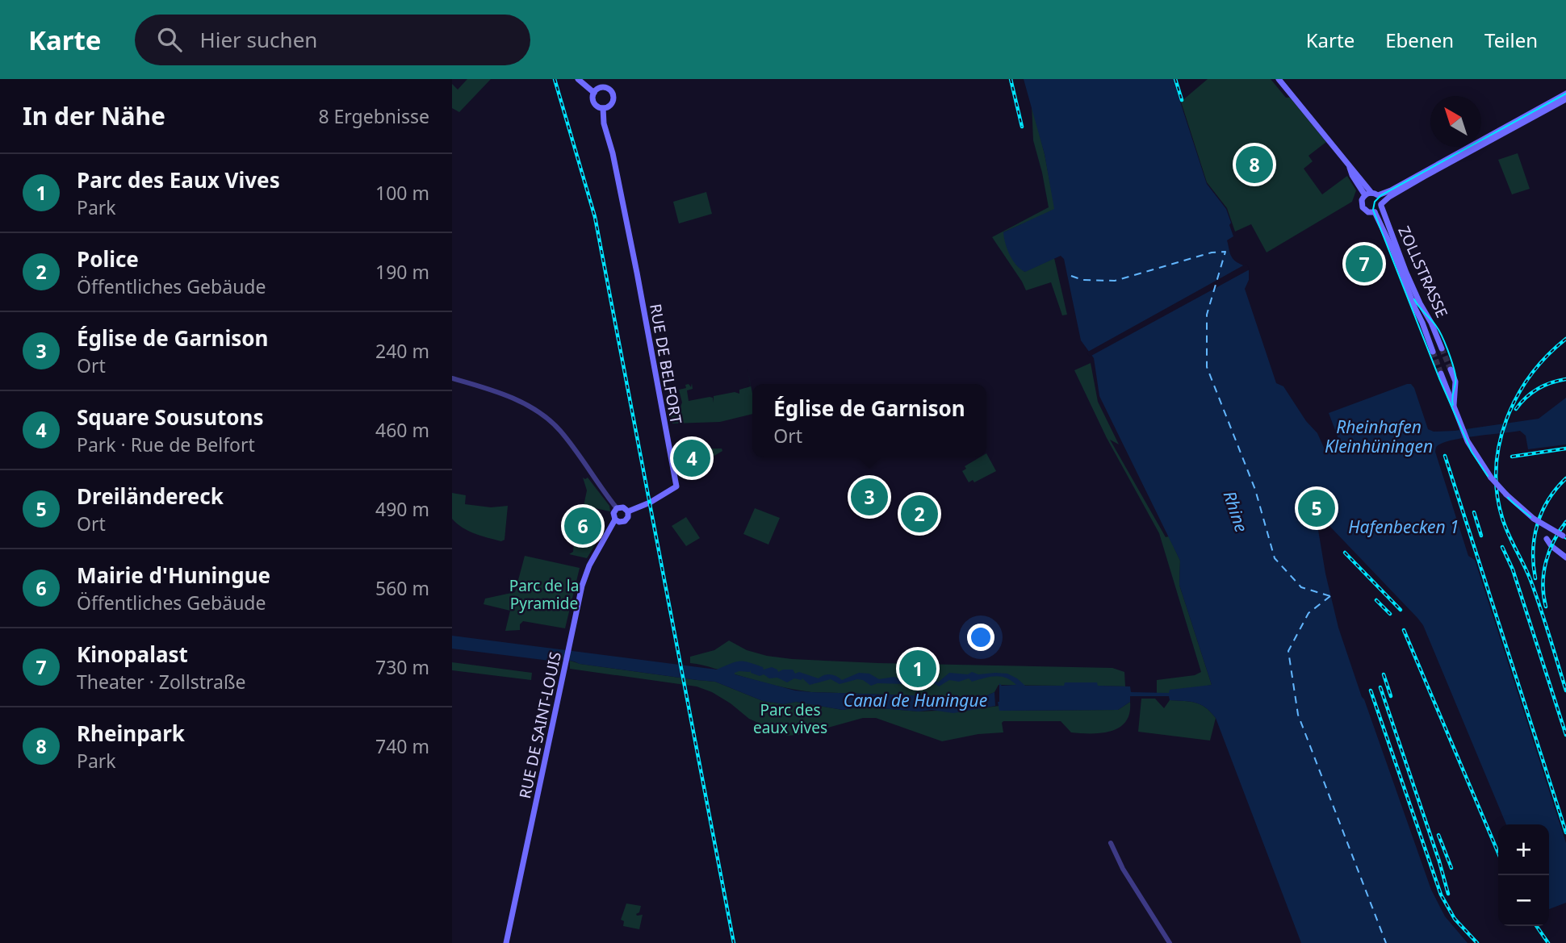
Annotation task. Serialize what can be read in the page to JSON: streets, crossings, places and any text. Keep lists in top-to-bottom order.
{
  "streets": {
    "main road": ["ZOLLSTRASSE", "RUE DE BELFORT", "RUE DE SAINT-LOUIS"]
  },
  "crossings": [
    ["RUE DE BELFORT", "RUE DE SAINT-LOUIS"]
  ],
  "water": [
    "Rheinhafen Kleinhüningen",
    "Rhine",
    "Hafenbecken 1",
    "Canal de Huningue"
  ],
  "parks": ["Parc de la Pyramide", "Parc des eaux vives"],
  "north": "top left",
  "page": {
    "header": "Karte",
    "search": "Hier suchen",
    "nav": ["Karte", "Ebenen", "Teilen"],
    "heading": ["In der Nähe", "8 Ergebnisse"],
    "pins": [
      "8",
      "7",
      "4",
      "3",
      "5",
      "2",
      "6",
      "1"
    ],
    "list": [
      {
        "mark": "1",
        "name": "Parc des Eaux Vives",
        "note": "Park",
        "value": "100 m"
      },
      {
        "mark": "2",
        "name": "Police",
        "note": "Öffentliches Gebäude",
        "value": "190 m"
      },
      {
        "mark": "3",
        "name": "Église de Garnison",
        "note": "Ort",
        "value": "240 m"
      },
      {
        "mark": "4",
        "name": "Square Sousutons",
        "note": "Park · Rue de Belfort",
        "value": "460 m"
      },
      {
        "mark": "5",
        "name": "Dreiländereck",
        "note": "Ort",
        "value": "490 m"
      },
      {
        "mark": "6",
        "name": "Mairie d'Huningue",
        "note": "Öffentliches Gebäude",
        "value": "560 m"
      },
      {
        "mark": "7",
        "name": "Kinopalast",
        "note": "Theater · Zollstraße",
        "value": "730 m"
      },
      {
        "mark": "8",
        "name": "Rheinpark",
        "note": "Park",
        "value": "740 m"
      }
    ],
    "popup": ["Église de Garnison", "Ort"],
    "map_buttons": ["+", "−"]
  }
}
